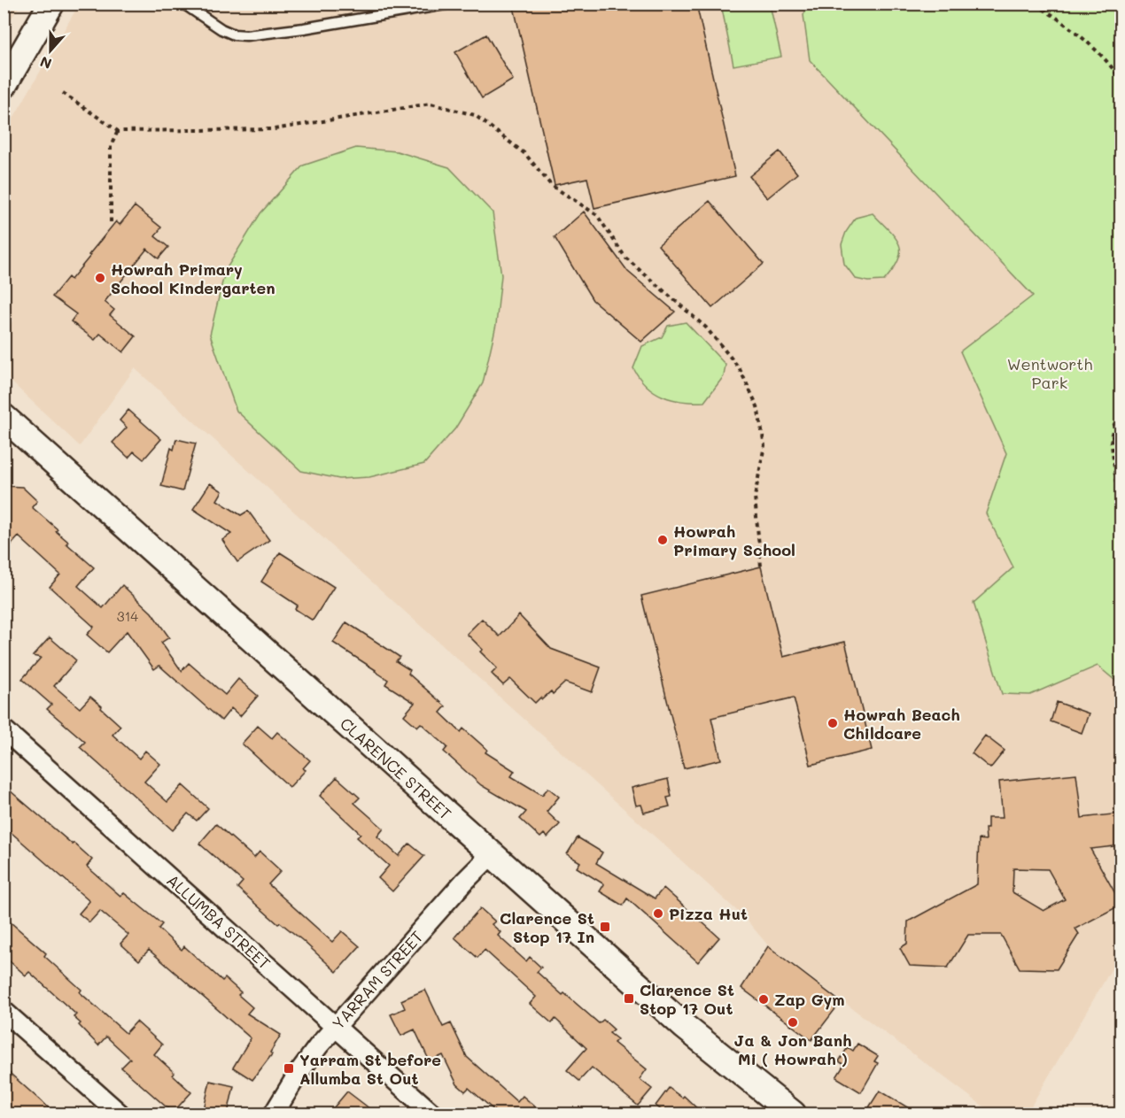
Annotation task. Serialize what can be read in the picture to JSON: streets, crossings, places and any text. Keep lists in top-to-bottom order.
{
  "streets": {
    "main road": ["CLARENCE STREET"],
    "street": ["ALLUMBA STREET", "YARRAM STREET"]
  },
  "crossings": [
    ["CLARENCE STREET", "YARRAM STREET"],
    ["ALLUMBA STREET", "YARRAM STREET"]
  ],
  "parks": ["Wentworth Park"],
  "places": {
    "other": [
      "Howrah Primary School Kindergarten",
      "Howrah Primary School",
      "Howrah Beach Childcare",
      "Pizza Hut",
      "Zap Gym",
      "Ja & Jon Banh Mi ( Howrah )"
    ],
    "transit": ["Clarence St Stop 17 In", "Clarence St Stop 17 Out", "Yarram St before Allumba St Out"]
  },
  "house_numbers": ["314"],
  "north": "bottom"
}
